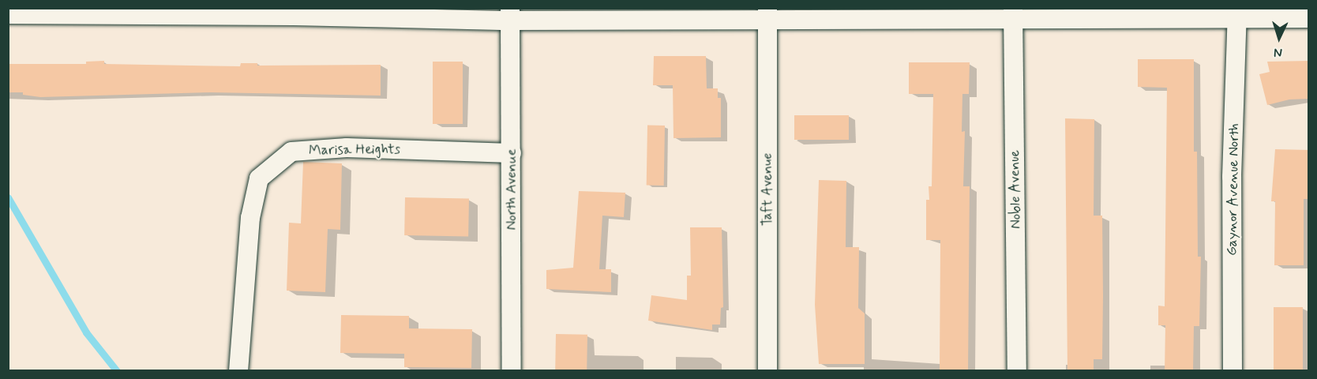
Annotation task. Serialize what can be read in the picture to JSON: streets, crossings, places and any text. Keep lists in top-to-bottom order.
{
  "streets": {
    "street": [
      "Marisa Heights",
      "North Avenue",
      "Taft Avenue",
      "Noble Avenue",
      "Gaynor Avenue North"
    ]
  },
  "crossings": [
    ["Marisa Heights", "North Avenue"]
  ],
  "north": "bottom"
}
